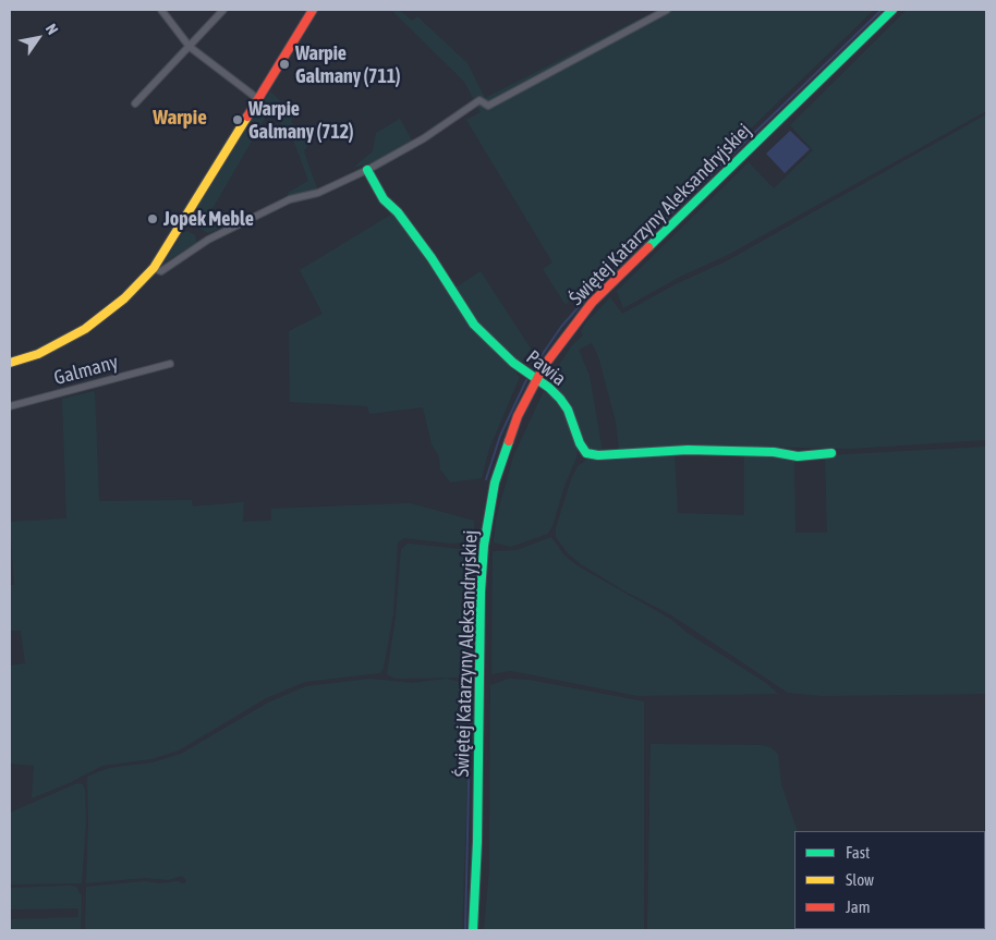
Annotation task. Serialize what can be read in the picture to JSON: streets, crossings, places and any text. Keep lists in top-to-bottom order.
{
  "streets": {
    "street": ["Świętej Katarzyny Aleksandryjskiej", "Pawia", "Galmany"]
  },
  "crossings": [
    ["Świętej Katarzyny Aleksandryjskiej", "Pawia"]
  ],
  "districts": ["Warpie"],
  "places": ["Warpie Galmany (711)", "Warpie Galmany (712)", "Jopek Meble"],
  "legend": ["Fast", "Slow", "Jam"],
  "north": "top right"
}
